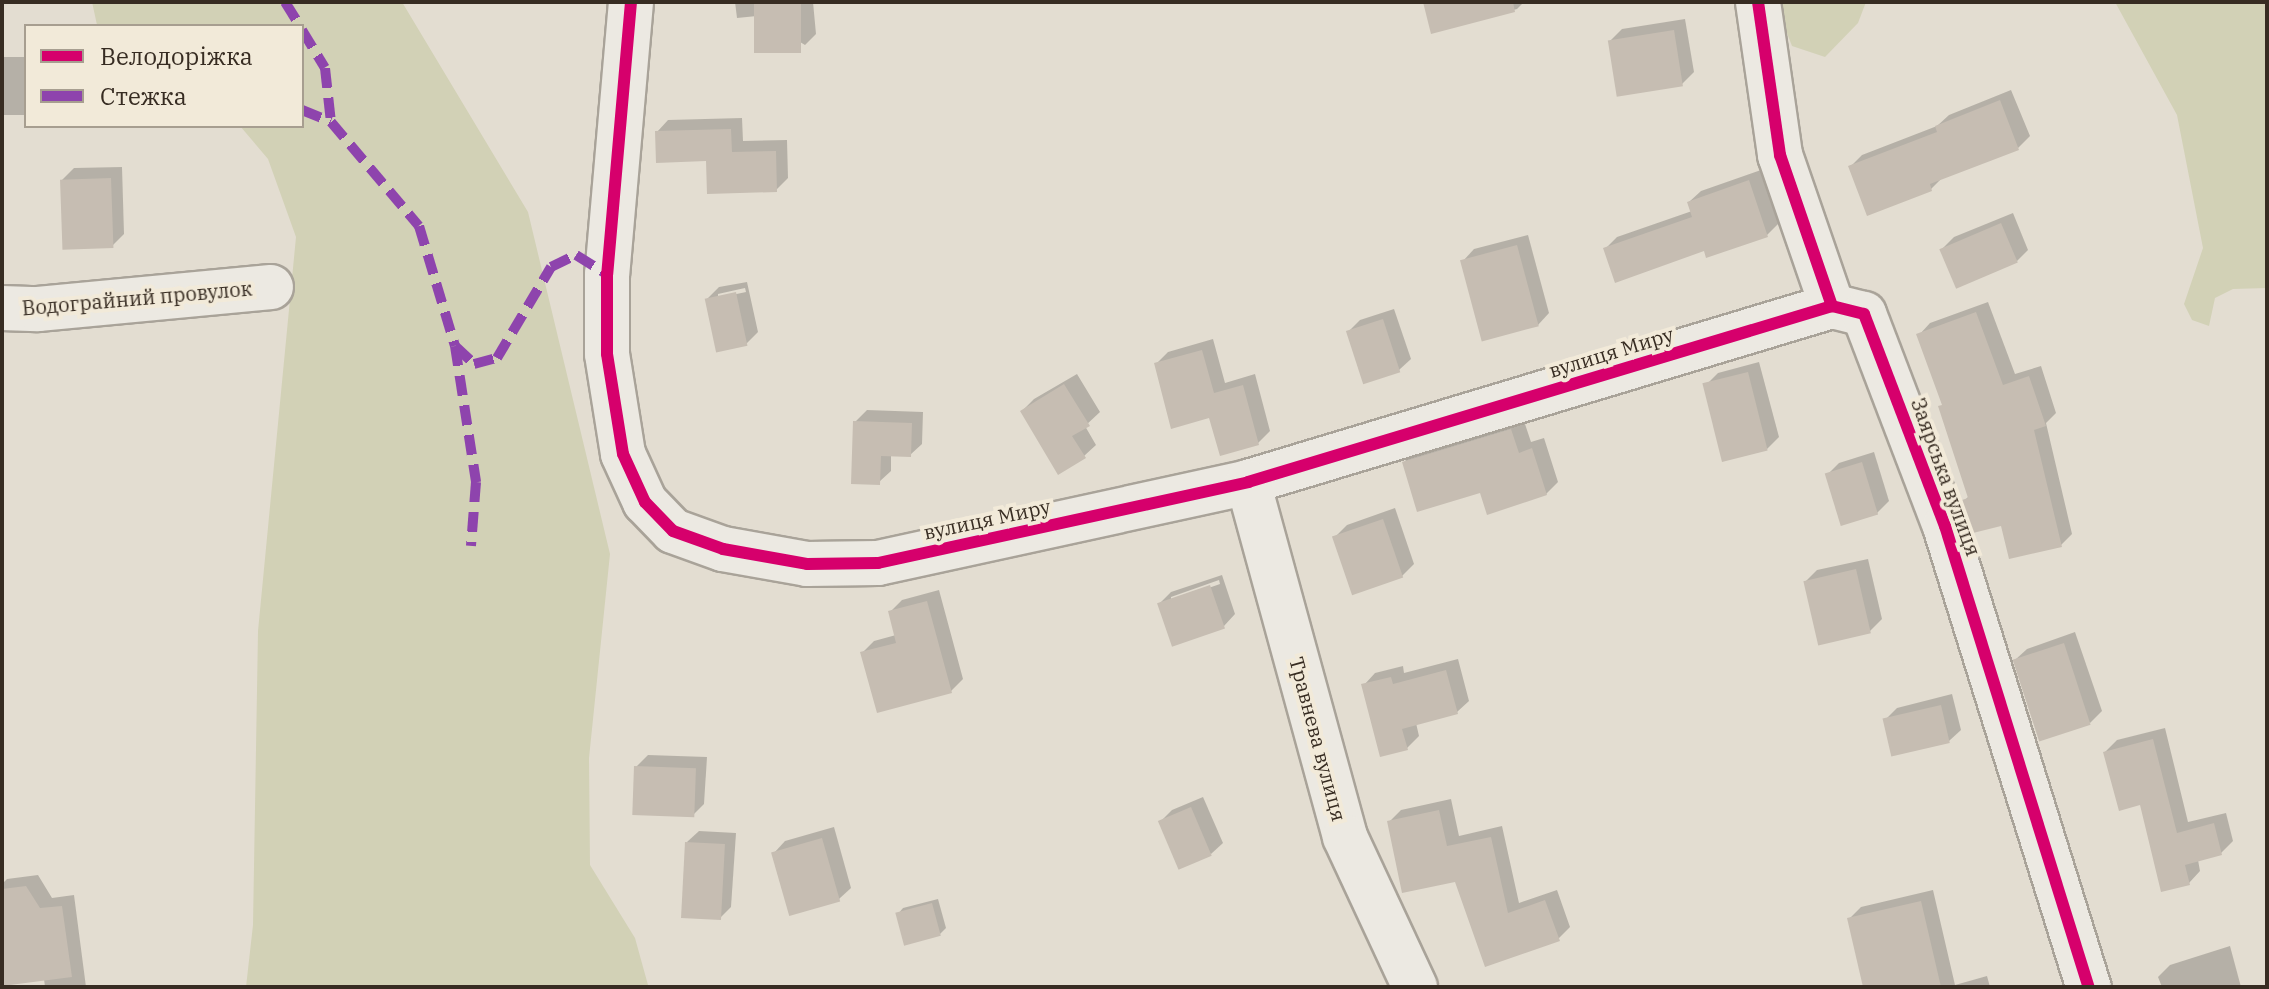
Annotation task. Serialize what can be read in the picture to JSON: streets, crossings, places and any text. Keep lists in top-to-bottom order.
{
  "streets": {
    "street": [
      "Водограйний провулок",
      "вулиця Миру",
      "Заярська вулиця",
      "Травнева вулиця"
    ]
  },
  "crossings": [
    ["вулиця Миру", "Заярська вулиця"],
    ["вулиця Миру", "Травнева вулиця"]
  ],
  "legend": ["Велодоріжка", "Стежка"]
}
